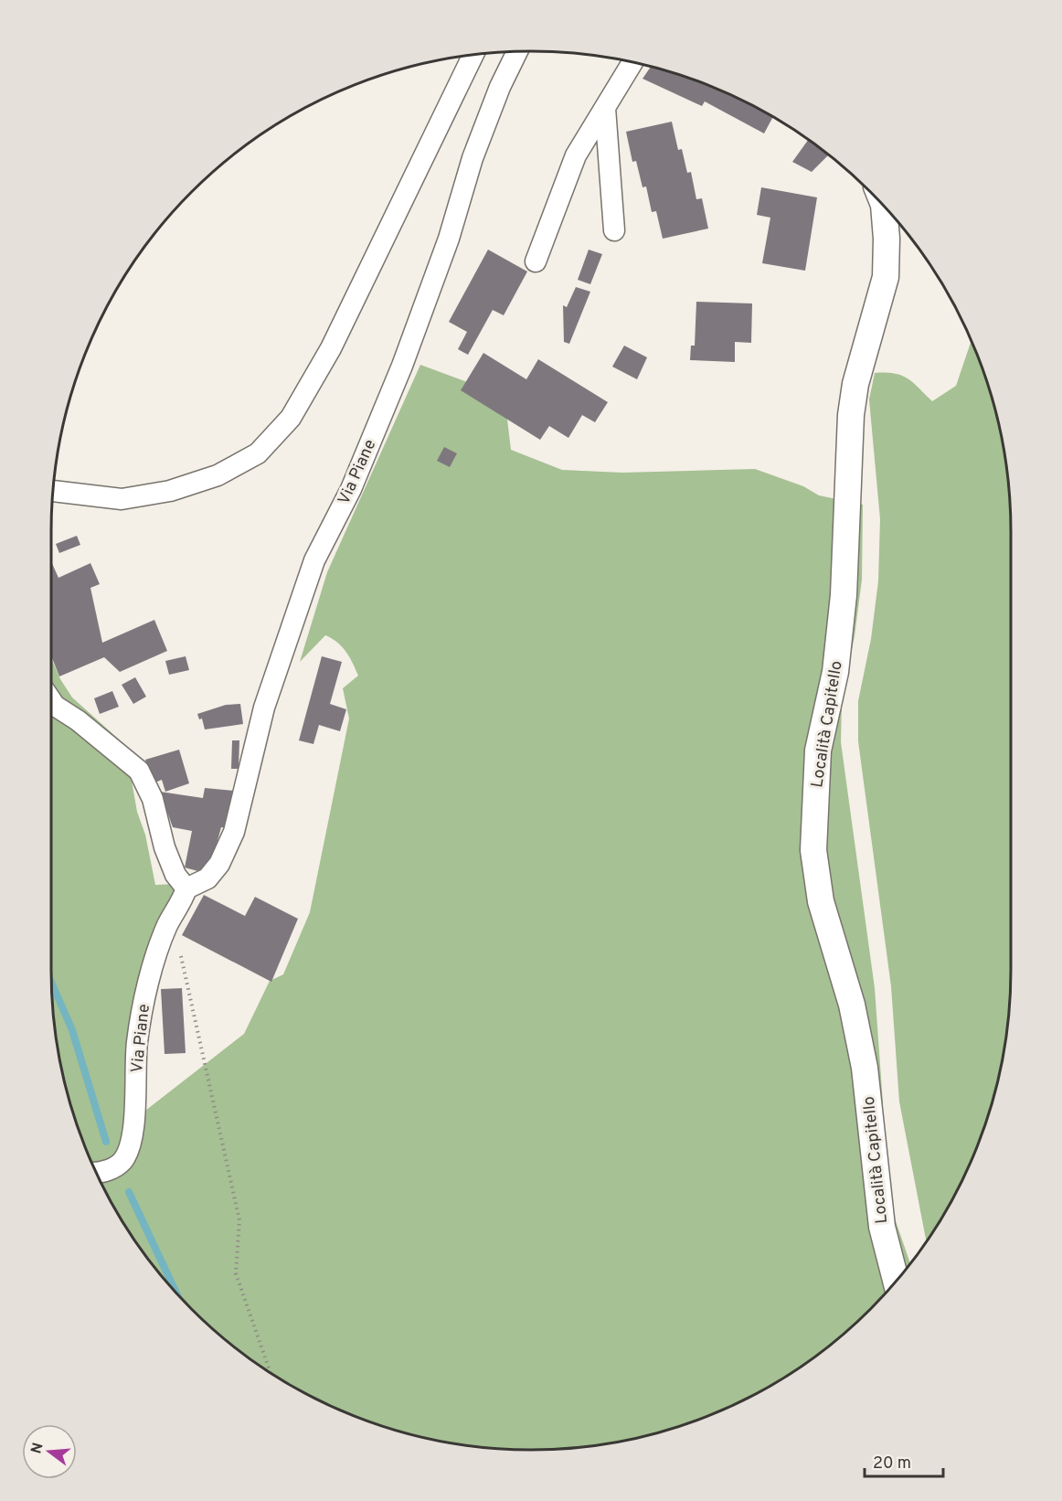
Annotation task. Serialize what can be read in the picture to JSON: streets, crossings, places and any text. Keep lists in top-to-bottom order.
{
  "streets": {
    "street": ["Via Piane", "Località Capitello"]
  },
  "scale_bar": "20 m",
  "north": "left"
}
